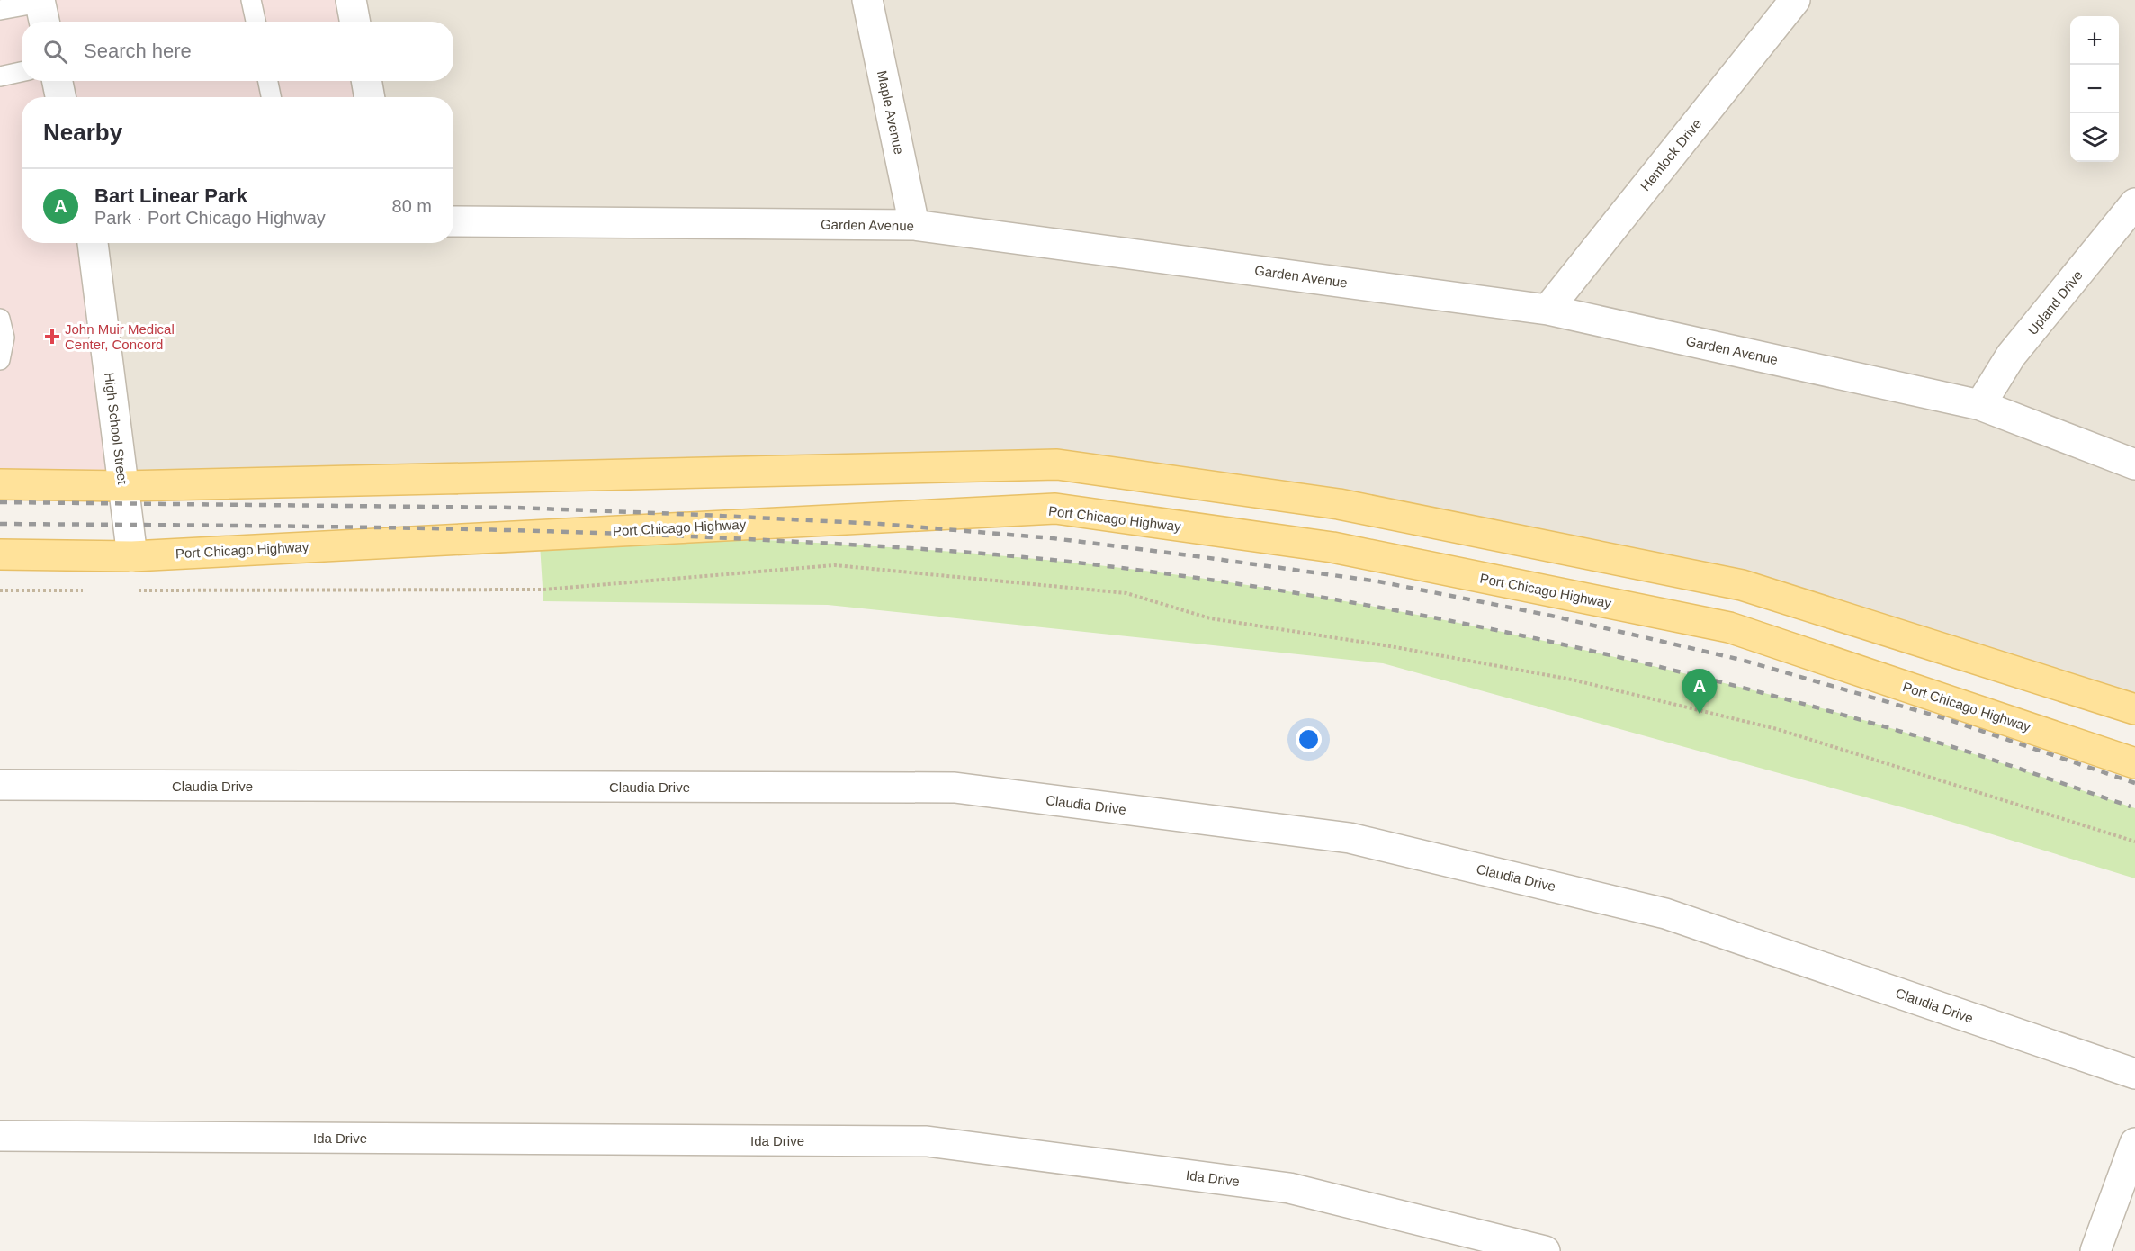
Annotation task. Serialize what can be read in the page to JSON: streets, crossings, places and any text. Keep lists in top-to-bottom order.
{
  "streets": {
    "main road": ["Port Chicago Highway"],
    "street": [
      "Maple Avenue",
      "Hemlock Drive",
      "Garden Avenue",
      "Upland Drive",
      "High School Street",
      "Claudia Drive",
      "Ida Drive"
    ]
  },
  "crossings": [
    ["Maple Avenue", "Garden Avenue"],
    ["Hemlock Drive", "Garden Avenue"],
    ["Garden Avenue", "Upland Drive"],
    ["High School Street", "Port Chicago Highway"]
  ],
  "places": {
    "health": ["John Muir Medical Center, Concord"]
  },
  "page": {
    "map_buttons": ["+", "−"],
    "search": "Search here",
    "heading": "Nearby",
    "list": [
      {
        "mark": "A",
        "name": "Bart Linear Park",
        "note": "Park · Port Chicago Highway",
        "value": "80 m"
      }
    ],
    "pins": "A"
  }
}
